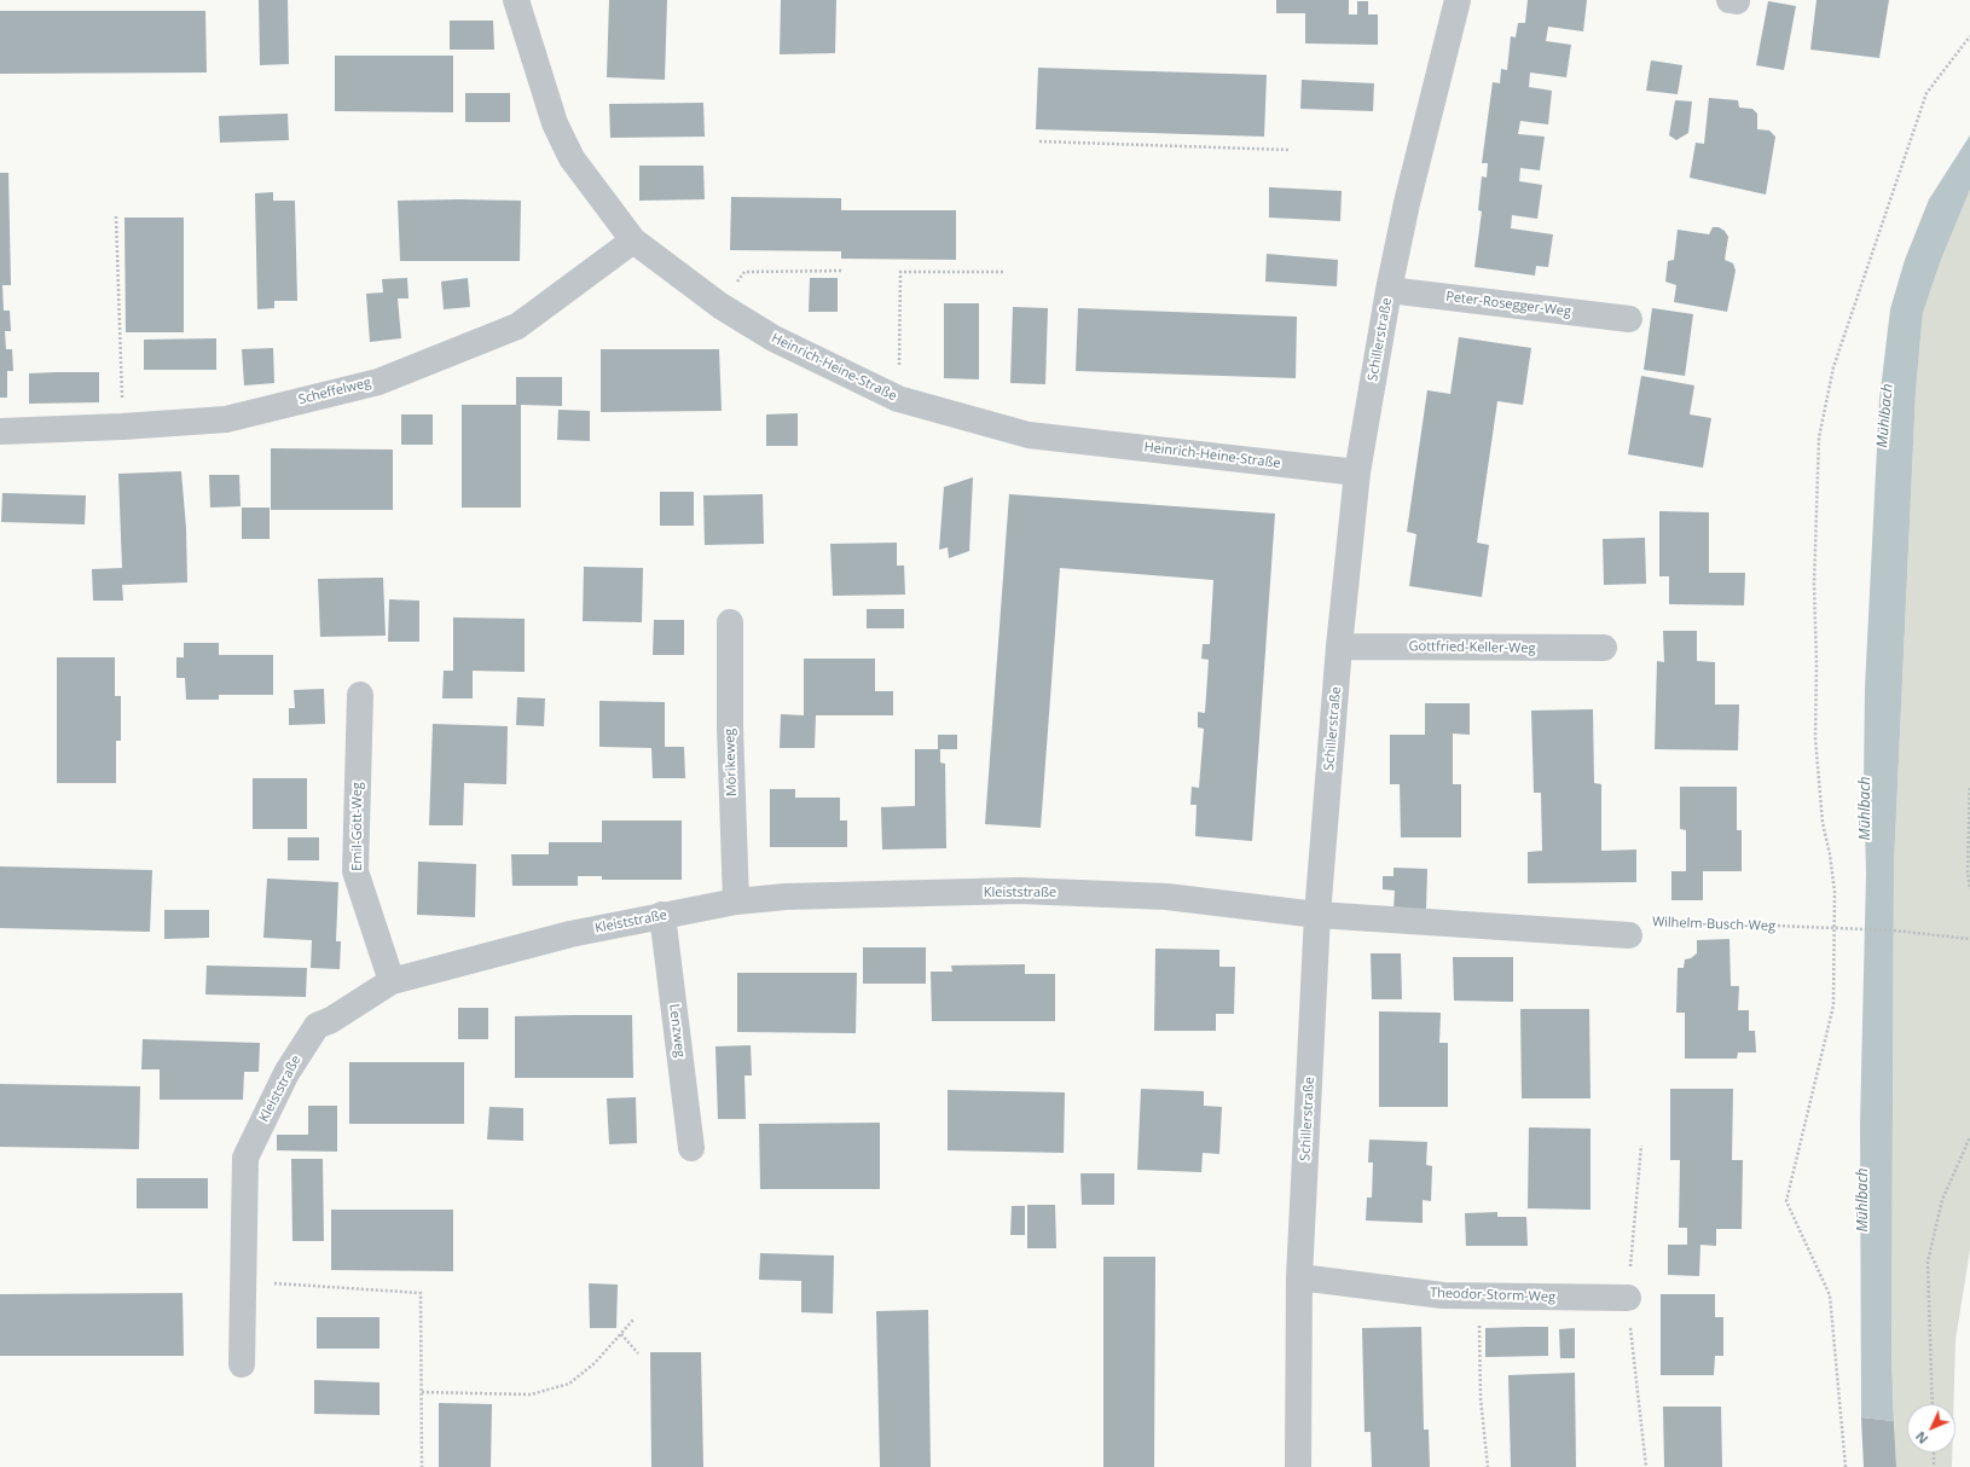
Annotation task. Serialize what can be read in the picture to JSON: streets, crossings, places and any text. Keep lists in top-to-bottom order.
{
  "streets": {
    "street": [
      "Peter-Rosegger-Weg",
      "Schillerstraße",
      "Heinrich-Heine-Straße",
      "Scheffelweg",
      "Gottfried-Keller-Weg",
      "Mörikeweg",
      "Emil-Gött-Weg",
      "Kleiststraße",
      "Lenzweg",
      "Theodor-Storm-Weg"
    ],
    "path": ["Wilhelm-Busch-Weg"]
  },
  "crossings": [
    ["Peter-Rosegger-Weg", "Schillerstraße"],
    ["Schillerstraße", "Heinrich-Heine-Straße"],
    ["Schillerstraße", "Gottfried-Keller-Weg"],
    ["Schillerstraße", "Kleiststraße"],
    ["Schillerstraße", "Theodor-Storm-Weg"],
    ["Heinrich-Heine-Straße", "Scheffelweg"],
    ["Mörikeweg", "Kleiststraße"],
    ["Emil-Gött-Weg", "Kleiststraße"],
    ["Kleiststraße", "Lenzweg"]
  ],
  "water": ["Mühlbach"],
  "north": "bottom left"
}
